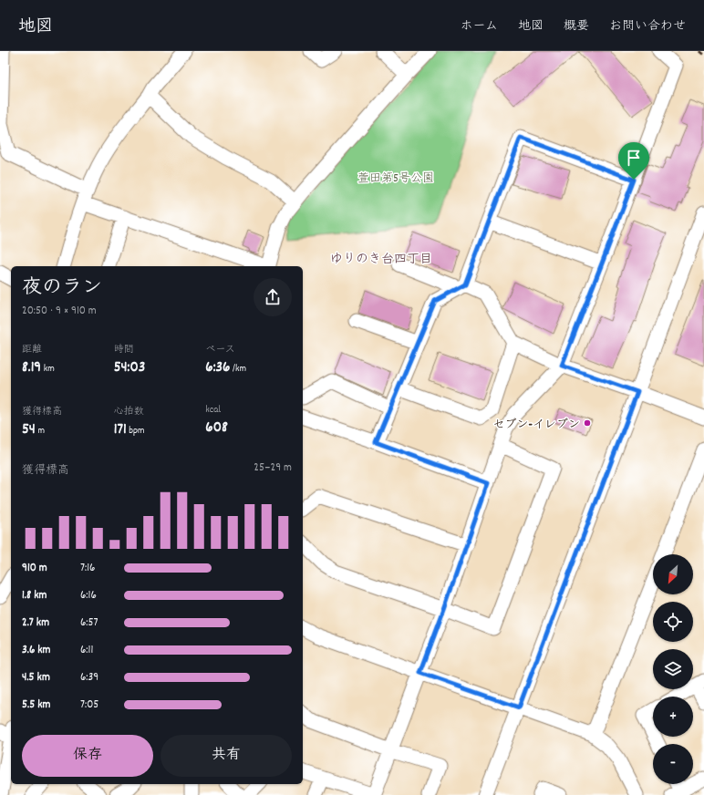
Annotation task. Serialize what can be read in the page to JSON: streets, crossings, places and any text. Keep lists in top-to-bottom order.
{
  "districts": ["ゆりのき台四丁目"],
  "parks": ["萱田第5号公園"],
  "places": ["セブン-イレブン"],
  "north": "bottom left",
  "page": {
    "header": "地図",
    "nav": [
      "ホーム",
      "地図",
      "概要",
      "お問い合わせ"
    ],
    "heading": ["夜のラン", "20:50 · 9 × 910 m"],
    "stats": [
      ["距離", "8.19 km"],
      ["時間", "54:03"],
      ["ペース", "6:36 /km"],
      ["獲得標高", "54 m"],
      ["心拍数", "171 bpm"],
      ["kcal", "608"]
    ],
    "chart": ["獲得標高", "25–29 m"],
    "map_buttons": ["+", "−"],
    "list": [
      {
        "name": "910 m",
        "note": "7:16"
      },
      {
        "name": "1.8 km",
        "note": "6:16"
      },
      {
        "name": "2.7 km",
        "note": "6:57"
      },
      {
        "name": "3.6 km",
        "note": "6:11"
      },
      {
        "name": "4.5 km",
        "note": "6:39"
      },
      {
        "name": "5.5 km",
        "note": "7:05"
      }
    ],
    "buttons": ["保存", "共有"]
  }
}
